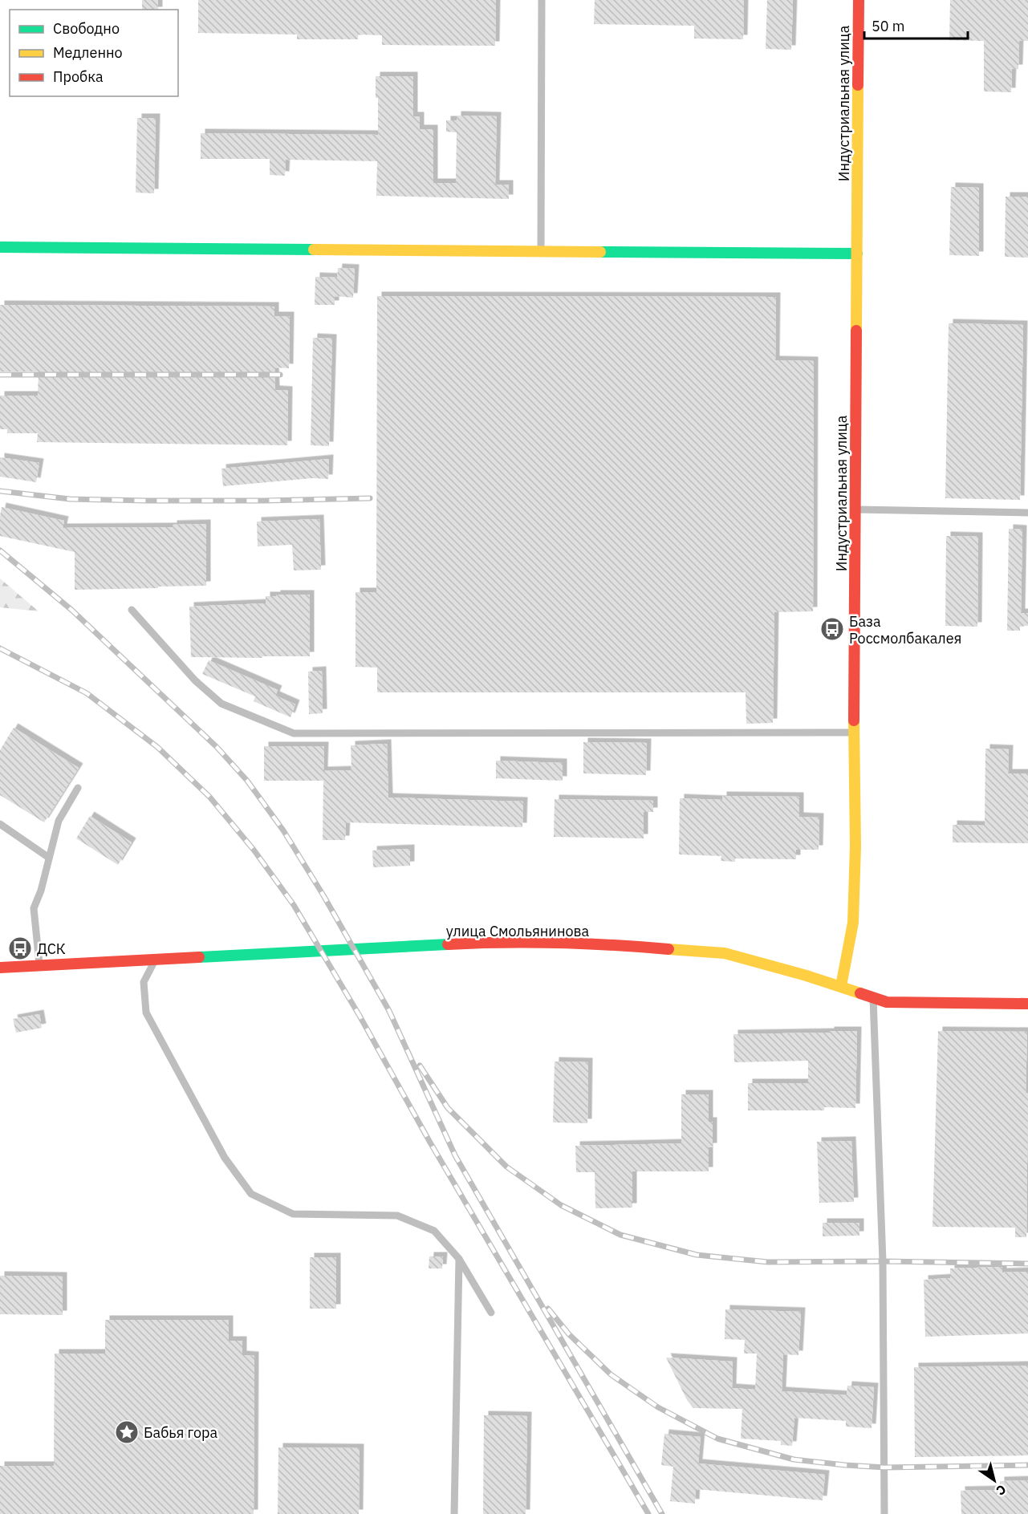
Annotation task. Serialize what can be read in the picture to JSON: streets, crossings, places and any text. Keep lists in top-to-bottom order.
{
  "streets": {
    "street": ["Индустриальная улица", "улица Смольянинова"]
  },
  "crossings": [
    ["Индустриальная улица", "улица Смольянинова"]
  ],
  "places": {
    "bus stop": ["База Россмолбакалея", "ДСК"],
    "place": ["Бабья гора"]
  },
  "legend": ["Свободно", "Медленно", "Пробка"],
  "scale_bar": "50 m",
  "north": "bottom right"
}
